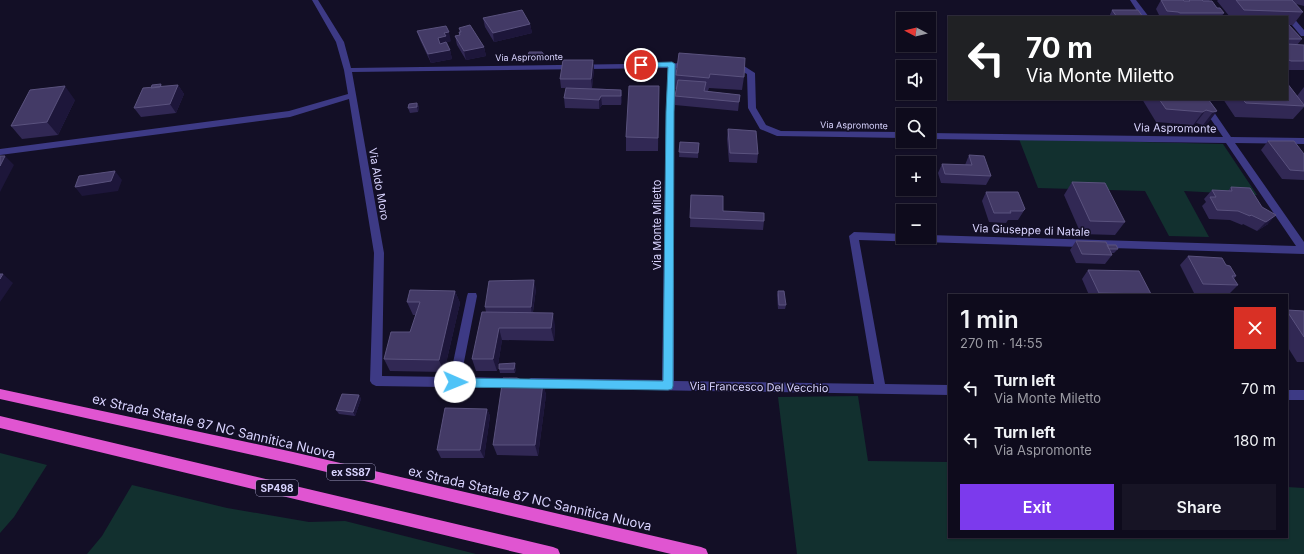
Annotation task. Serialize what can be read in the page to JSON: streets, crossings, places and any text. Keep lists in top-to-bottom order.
{
  "streets": {
    "highway": ["ex Strada Statale 87 NC Sannitica Nuova", "ex SS87", "SP498"],
    "street": [
      "Via Aspromonte",
      "Via Aldo Moro",
      "Via Monte Miletto",
      "Via Giuseppe di Natale",
      "Via Francesco Del Vecchio"
    ]
  },
  "crossings": [
    ["Via Aspromonte", "Via Aldo Moro"],
    ["Via Aspromonte", "Via Monte Miletto"],
    ["Via Aldo Moro", "Via Francesco Del Vecchio"],
    ["Via Monte Miletto", "Via Francesco Del Vecchio"],
    ["Via Giuseppe di Natale", "Via Francesco Del Vecchio"]
  ],
  "north": "left",
  "page": {
    "map_buttons": ["+", "−"],
    "turn": ["70 m", "Via Monte Miletto"],
    "heading": ["1 min", "270 m · 14:55"],
    "list": [
      {
        "name": "Turn left",
        "note": "Via Monte Miletto",
        "value": "70 m"
      },
      {
        "name": "Turn left",
        "note": "Via Aspromonte",
        "value": "180 m"
      }
    ],
    "buttons": ["Exit", "Share"]
  }
}
